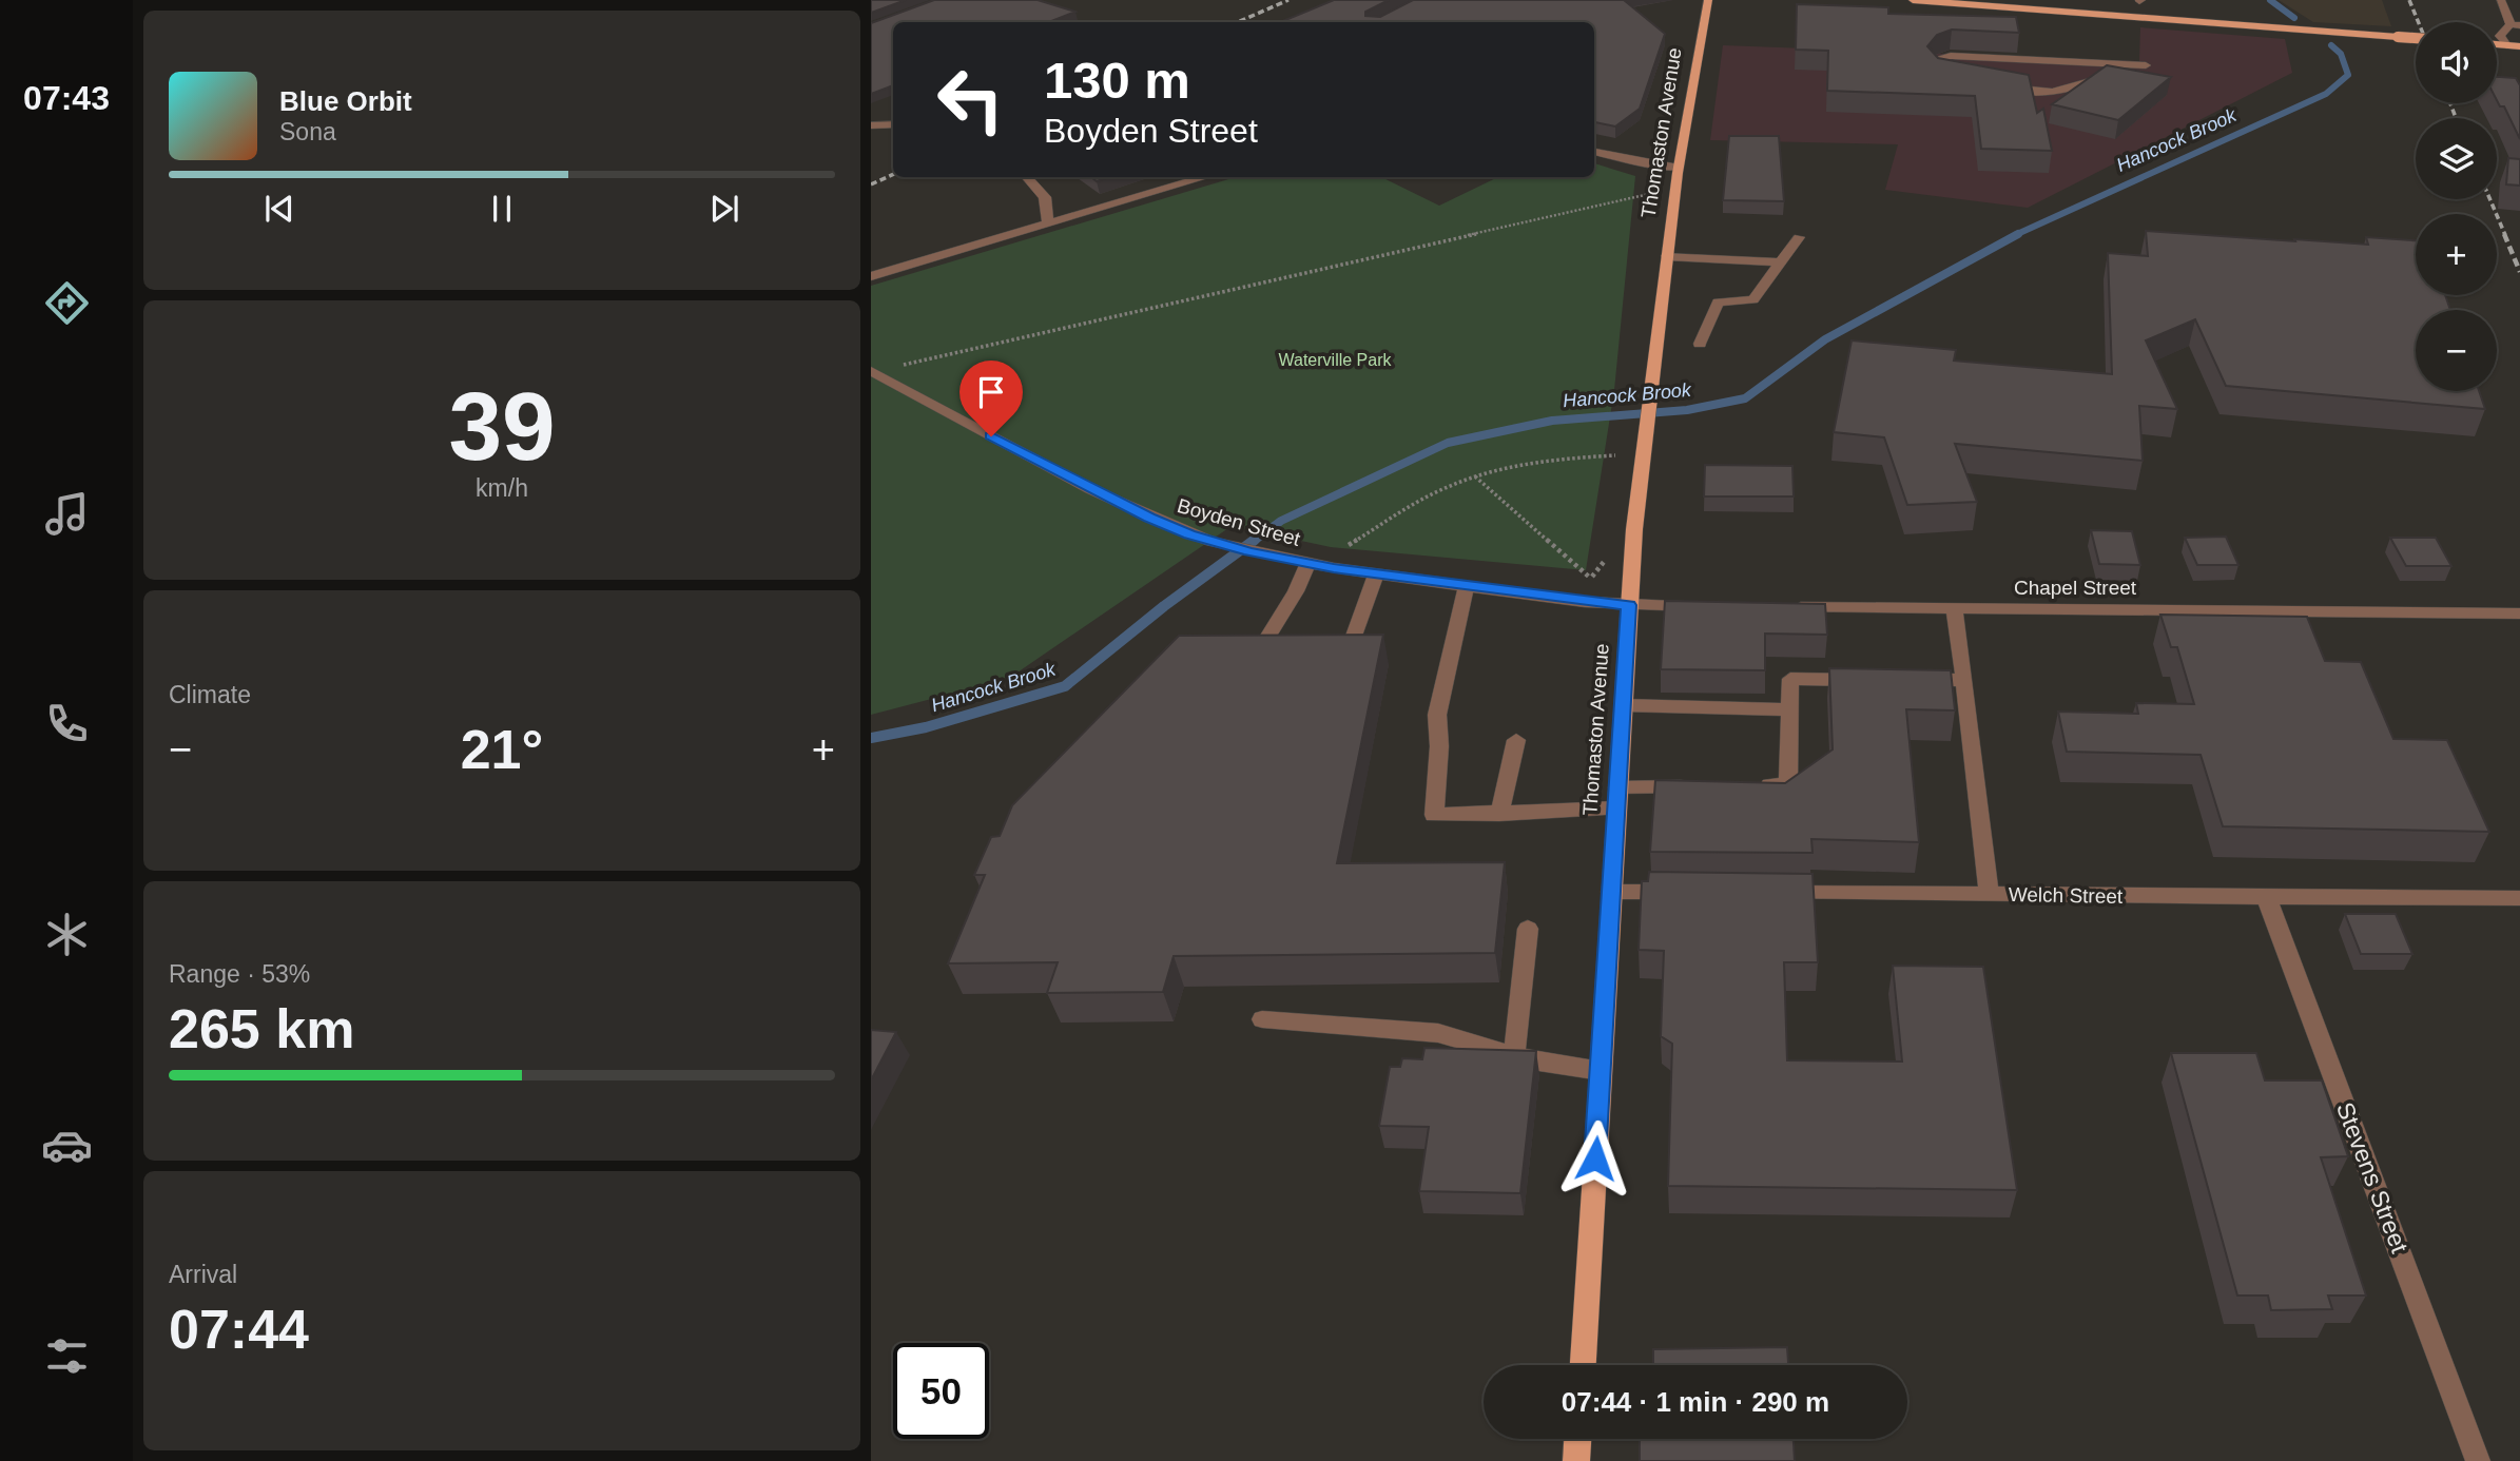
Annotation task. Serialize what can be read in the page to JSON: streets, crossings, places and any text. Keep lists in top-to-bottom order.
{
  "streets": {
    "main road": ["Thomaston Avenue"],
    "street": [
      "Boyden Street",
      "Chapel Street",
      "Welch Street",
      "Stevens Street"
    ]
  },
  "crossings": [
    ["Thomaston Avenue", "Boyden Street"],
    ["Welch Street", "Stevens Street"]
  ],
  "water": ["Hancock Brook"],
  "parks": ["Waterville Park"],
  "page": {
    "tabs": "07:43",
    "map_buttons": ["+", "−"],
    "turn": ["130 m", "Boyden Street"],
    "song": ["Blue Orbit", "Sona"],
    "tile": [
      ["39", "km/h"],
      "Climate",
      ["Range · 53%", "265 km"],
      ["Arrival", "07:44"]
    ],
    "heat": ["−", "21°", "+"],
    "limit": "50",
    "trip": "07:44 · 1 min · 290 m"
  }
}
